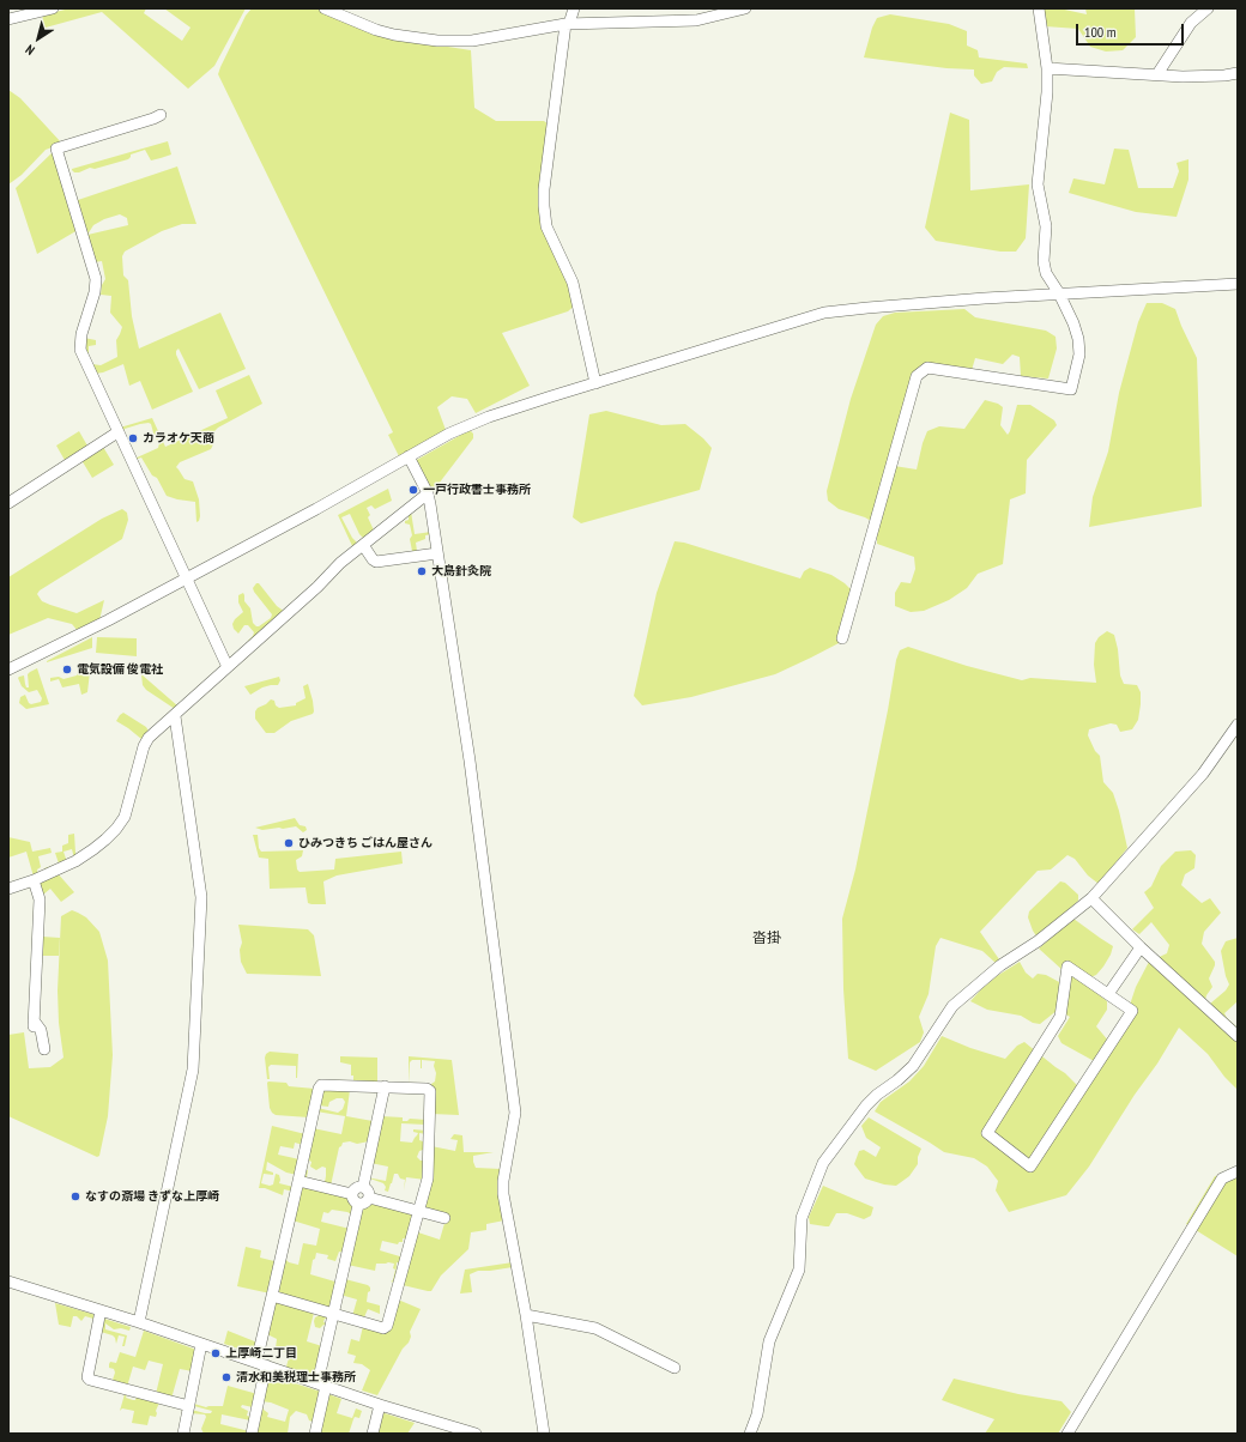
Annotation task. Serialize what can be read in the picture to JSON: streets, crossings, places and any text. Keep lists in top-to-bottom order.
{
  "districts": ["沓掛"],
  "places": [
    "カラオケ天商",
    "一戸行政書士事務所",
    "大島針灸院",
    "電気設備 俊電社",
    "ひみつきち ごはん屋さん",
    "なすの斎場 きずな上厚崎",
    "上厚崎二丁目",
    "清水和美税理士事務所"
  ],
  "scale_bar": "100 m",
  "north": "bottom left"
}
